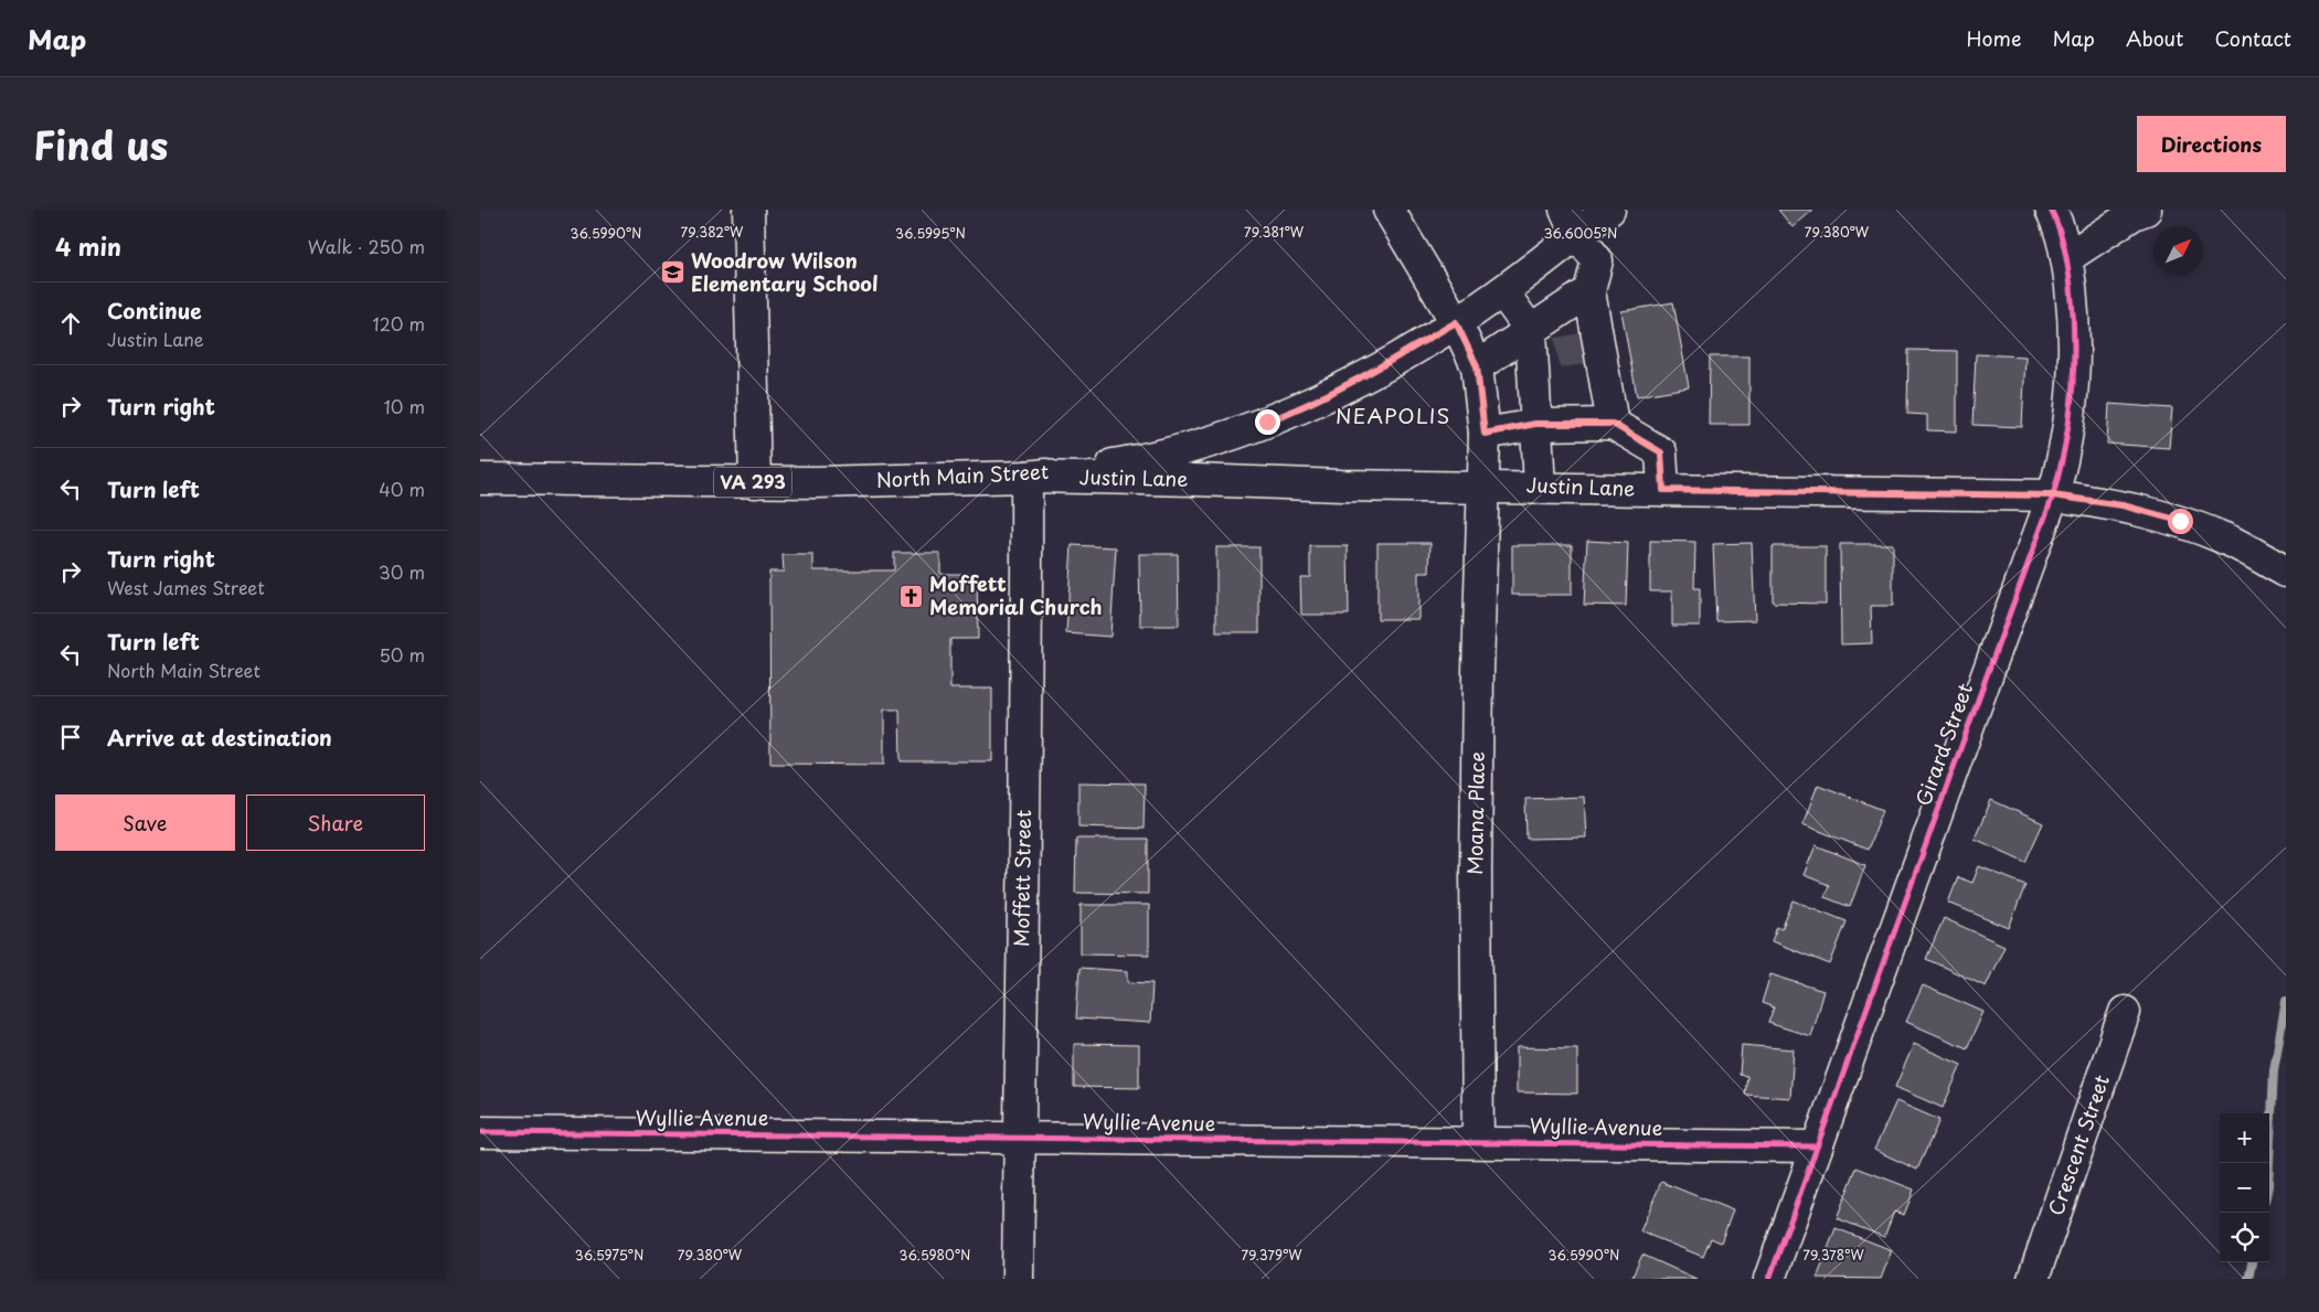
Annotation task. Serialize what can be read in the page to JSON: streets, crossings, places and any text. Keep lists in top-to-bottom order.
{
  "streets": {
    "street": [
      "North Main Street",
      "Justin Lane",
      "VA 293",
      "Girard Street",
      "Moana Place",
      "Moffett Street",
      "Wyllie Avenue",
      "Crescent Street"
    ]
  },
  "crossings": [
    ["North Main Street", "Justin Lane"],
    ["North Main Street", "Moana Place"],
    ["North Main Street", "Moffett Street"],
    ["Justin Lane", "Girard Street"],
    ["Justin Lane", "Moana Place"],
    ["Justin Lane", "Moffett Street"],
    ["Girard Street", "Wyllie Avenue"],
    ["Moana Place", "Wyllie Avenue"],
    ["Moffett Street", "Wyllie Avenue"]
  ],
  "districts": ["NEAPOLIS"],
  "places": {
    "school or university": ["Woodrow Wilson Elementary School"],
    "church": ["Moffett Memorial Church"]
  },
  "north": "top right",
  "page": {
    "header": "Map",
    "nav": [
      "Home",
      "Map",
      "About",
      "Contact"
    ],
    "title": "Find us",
    "buttons": [
      "Directions",
      ["Save", "Share"]
    ],
    "heading": ["4 min", "Walk · 250 m"],
    "list": [
      ["Continue", "Justin Lane", "120 m"],
      ["Turn right", "10 m"],
      ["Turn left", "40 m"],
      ["Turn right", "West James Street", "30 m"],
      ["Turn left", "North Main Street", "50 m"],
      "Arrive at destination"
    ],
    "map_buttons": ["+", "−"]
  },
  "coordinates": [
    "79.382°W",
    "79.381°W",
    "79.380°W",
    "36.6005°N",
    "36.5990°N",
    "36.5995°N",
    "36.5975°N",
    "36.5980°N",
    "79.379°W",
    "79.378°W"
  ]
}
